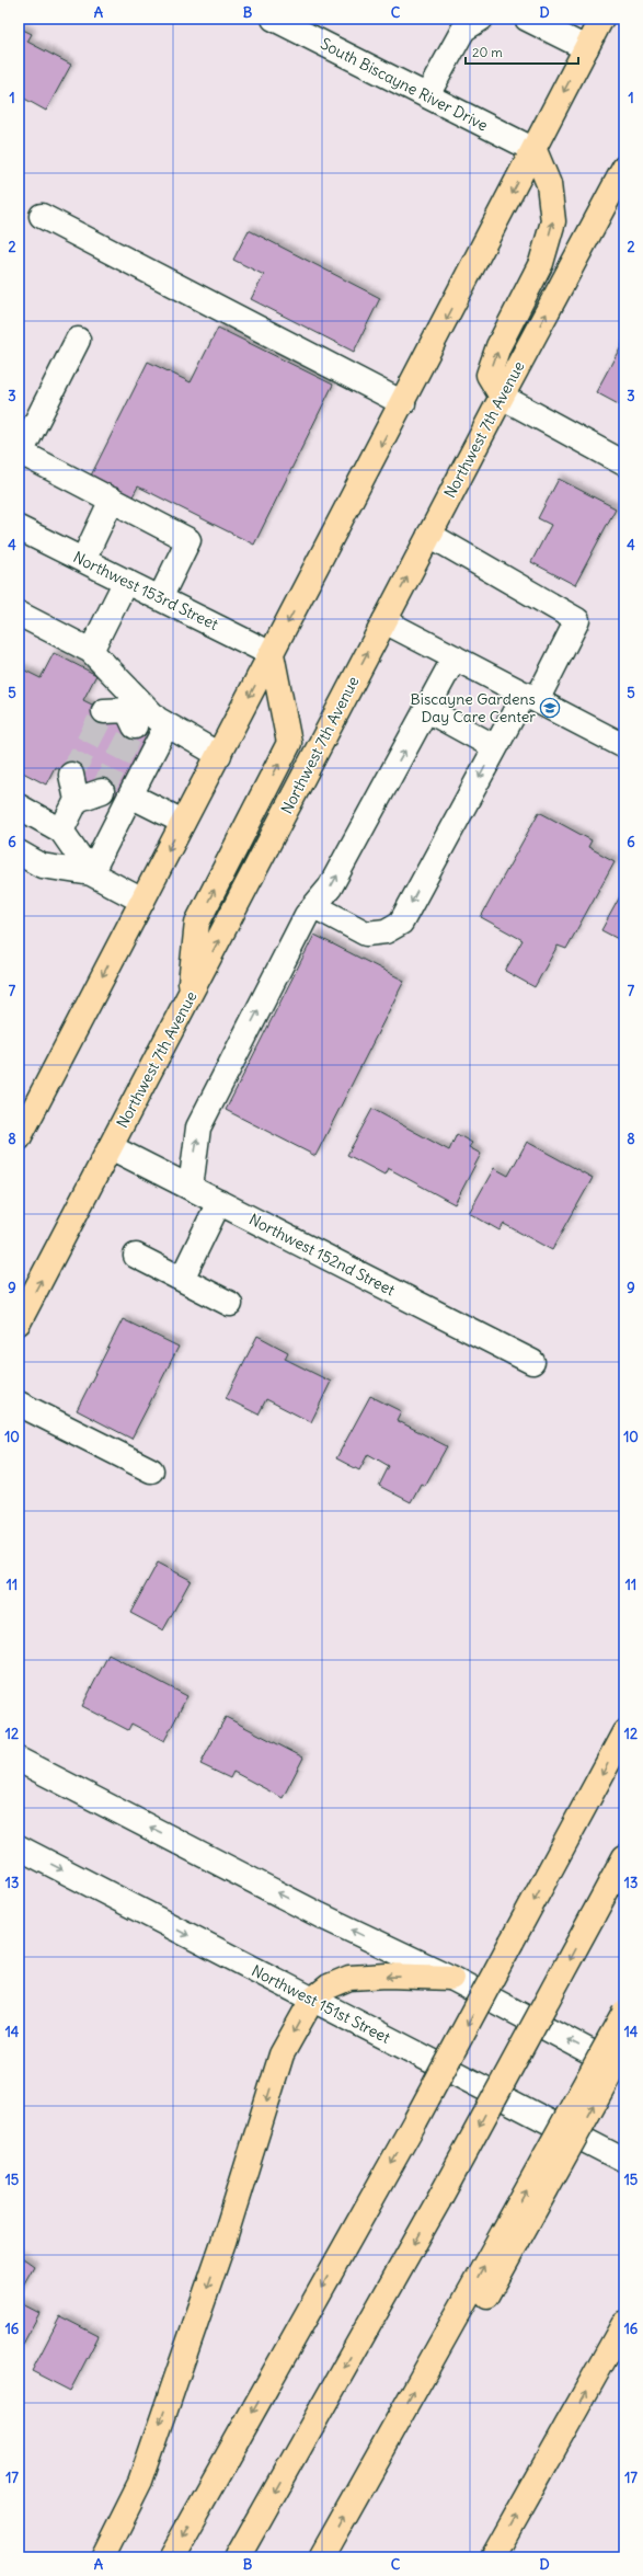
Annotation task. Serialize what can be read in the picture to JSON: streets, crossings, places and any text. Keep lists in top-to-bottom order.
{
  "streets": {
    "main road": ["Northwest 7th Avenue"],
    "street": [
      "South Biscayne River Drive",
      "Northwest 153rd Street",
      "Northwest 152nd Street",
      "Northwest 151st Street"
    ]
  },
  "crossings": [
    ["Northwest 7th Avenue", "Northwest 152nd Street"]
  ],
  "places": {
    "school or university": ["Biscayne Gardens Day Care Center"]
  },
  "scale_bar": "20 m",
  "grid": {
    "columns": [
      "A",
      "B",
      "C",
      "D"
    ],
    "rows": [
      "1",
      "2",
      "3",
      "4",
      "5",
      "6",
      "7",
      "8",
      "9",
      "10",
      "11",
      "12",
      "13",
      "14",
      "15",
      "16",
      "17"
    ]
  }
}
